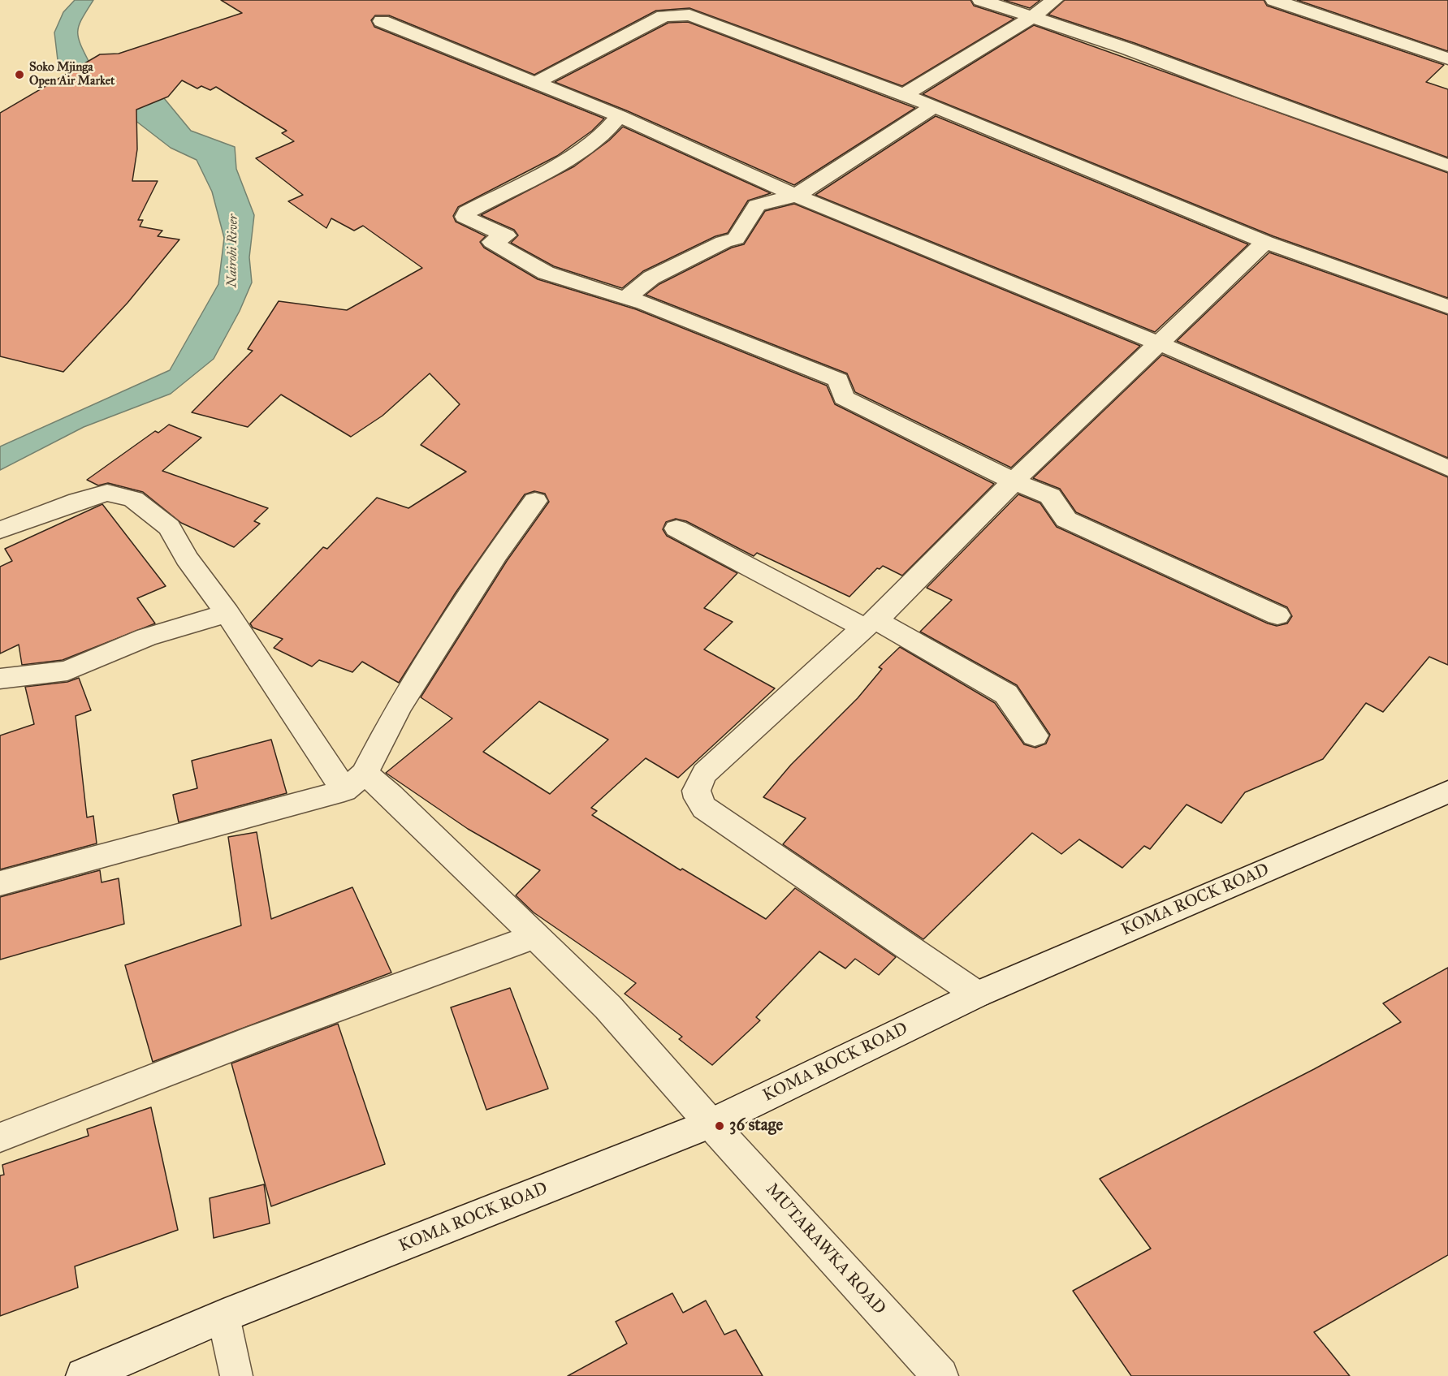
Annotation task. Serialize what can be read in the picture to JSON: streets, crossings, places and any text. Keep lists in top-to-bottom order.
{
  "streets": {
    "street": ["KOMA ROCK ROAD", "MUTARAWKA ROAD"]
  },
  "crossings": [
    ["KOMA ROCK ROAD", "MUTARAWKA ROAD"]
  ],
  "water": ["Nairobi River"],
  "places": ["Soko Mjinga Open Air Market", "36 stage"]
}
